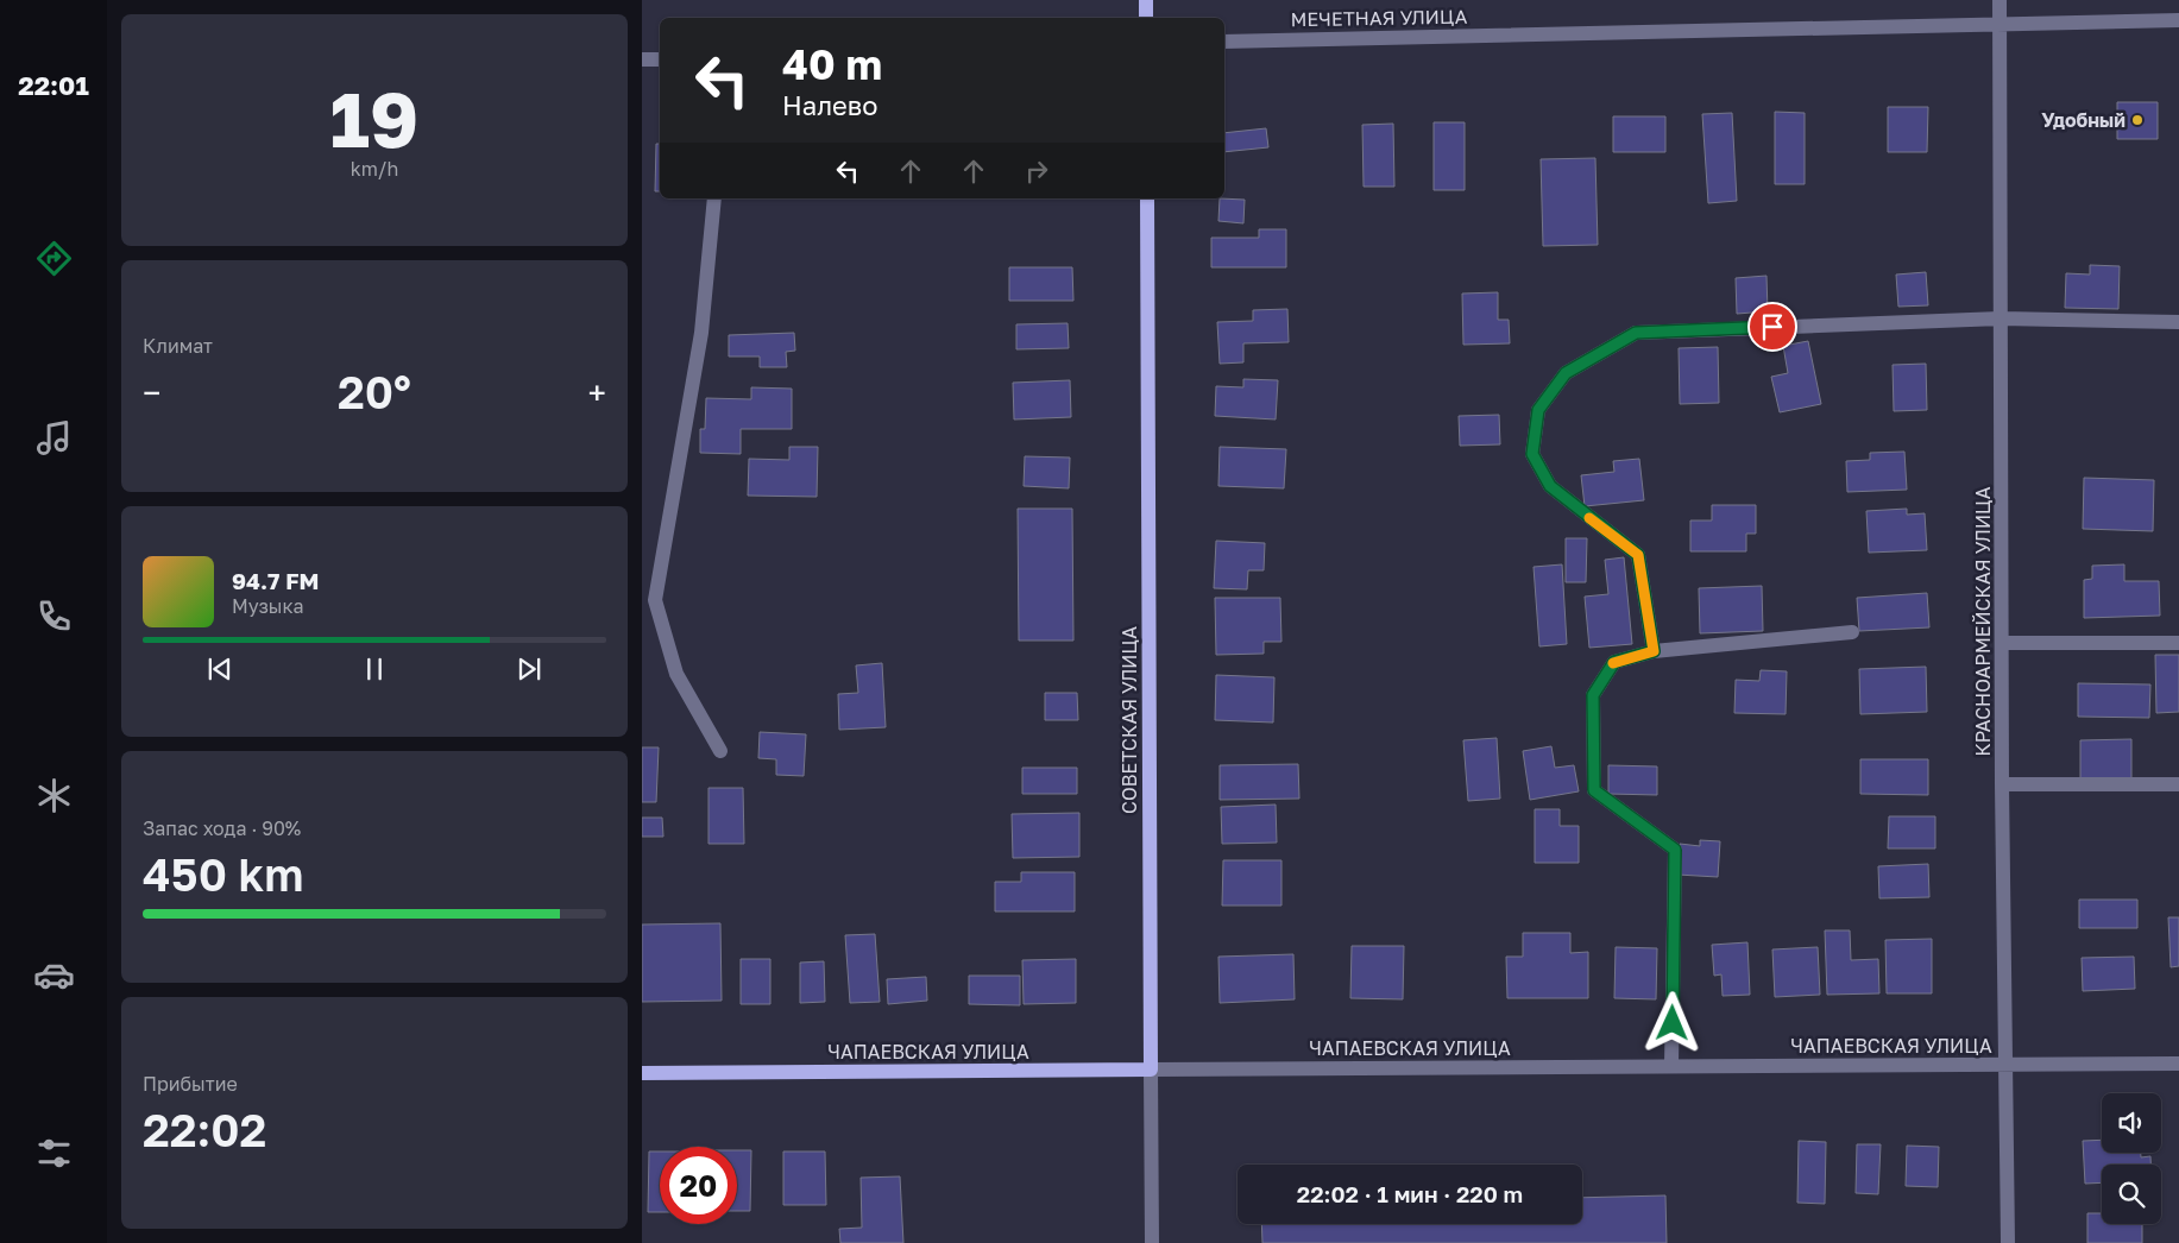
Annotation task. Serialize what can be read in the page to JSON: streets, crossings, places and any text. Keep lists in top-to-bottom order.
{
  "streets": {
    "main road": ["СОВЕТСКАЯ УЛИЦА", "ЧАПАЕВСКАЯ УЛИЦА"],
    "street": ["МЕЧЕТНАЯ УЛИЦА", "КРАСНОАРМЕЙСКАЯ УЛИЦА"]
  },
  "crossings": [
    ["МЕЧЕТНАЯ УЛИЦА", "КРАСНОАРМЕЙСКАЯ УЛИЦА"],
    ["КРАСНОАРМЕЙСКАЯ УЛИЦА", "ЧАПАЕВСКАЯ УЛИЦА"],
    ["СОВЕТСКАЯ УЛИЦА", "ЧАПАЕВСКАЯ УЛИЦА"]
  ],
  "places": ["Удобный"],
  "page": {
    "tabs": "22:01",
    "tile": [
      ["19", "km/h"],
      "Климат",
      ["Запас хода · 90%", "450 km"],
      ["Прибытие", "22:02"]
    ],
    "turn": ["40 m", "Налево"],
    "heat": ["−", "20°", "+"],
    "song": ["94.7 FM", "Музыка"],
    "limit": "20",
    "trip": "22:02 · 1 мин · 220 m"
  }
}
